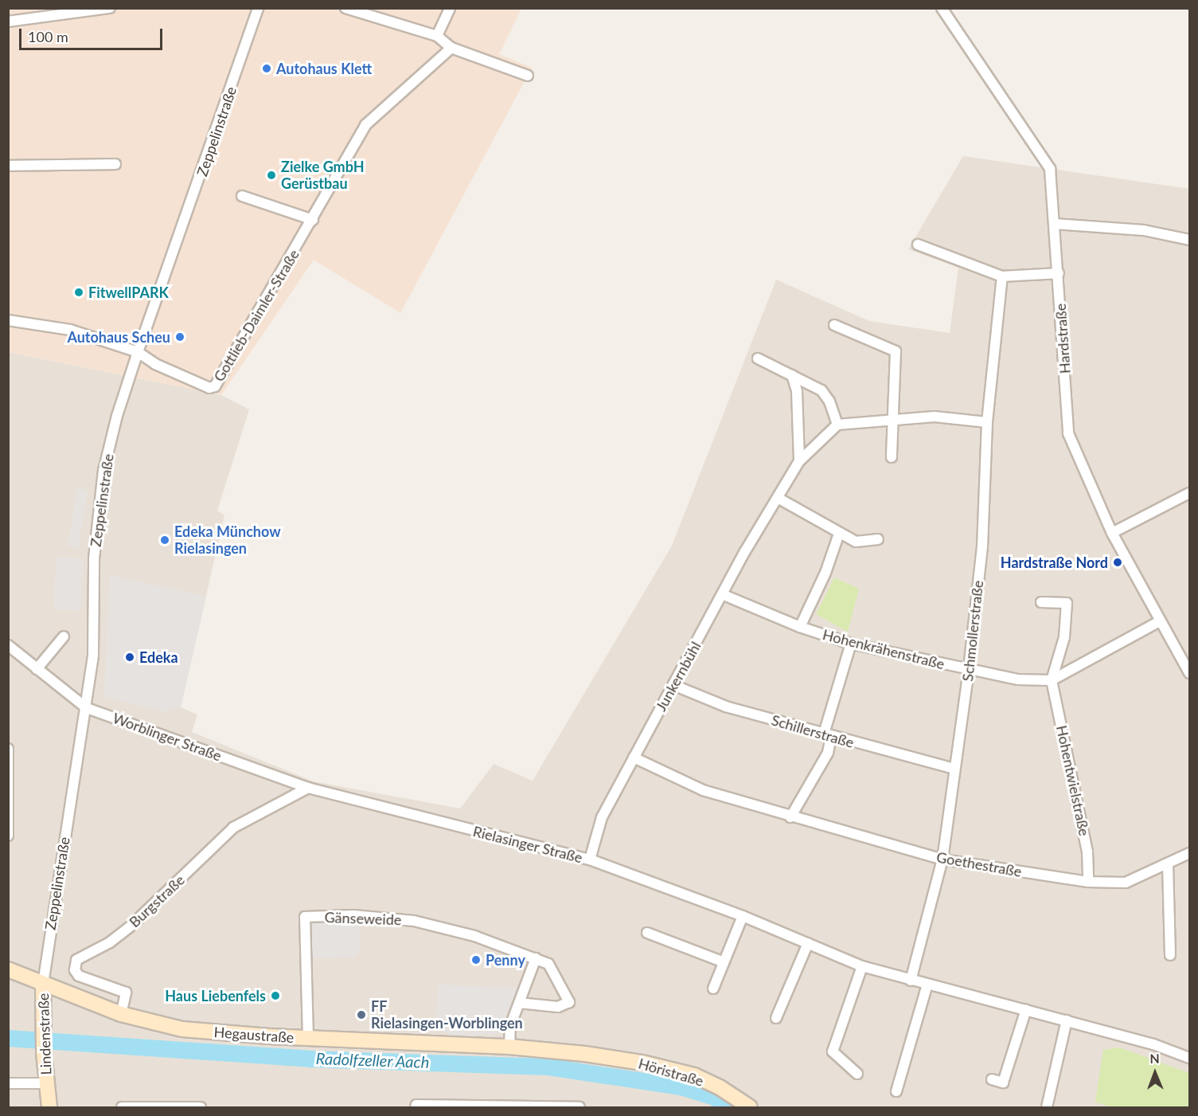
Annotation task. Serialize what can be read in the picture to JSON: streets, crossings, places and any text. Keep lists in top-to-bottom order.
{
  "streets": {
    "main road": ["Lindenstraße", "Hegaustraße", "Höristraße"],
    "street": [
      "Zeppelinstraße",
      "Gottlieb-Daimler-Straße",
      "Hardstraße",
      "Schmollerstraße",
      "Hohenkrähenstraße",
      "Junkernbühl",
      "Schillerstraße",
      "Worblinger Straße",
      "Hohentwielstraße",
      "Rielasinger Straße",
      "Goethestraße",
      "Burgstraße",
      "Gänseweide"
    ]
  },
  "crossings": [
    ["Zeppelinstraße", "Gottlieb-Daimler-Straße"],
    ["Zeppelinstraße", "Worblinger Straße"],
    ["Zeppelinstraße", "Lindenstraße"],
    ["Zeppelinstraße", "Hegaustraße"],
    ["Hardstraße", "Hohenkrähenstraße"],
    ["Schmollerstraße", "Hohenkrähenstraße"],
    ["Schmollerstraße", "Schillerstraße"],
    ["Schmollerstraße", "Rielasinger Straße"],
    ["Schmollerstraße", "Goethestraße"],
    ["Hohenkrähenstraße", "Junkernbühl"],
    ["Hohenkrähenstraße", "Hohentwielstraße"],
    ["Junkernbühl", "Schillerstraße"],
    ["Junkernbühl", "Rielasinger Straße"],
    ["Junkernbühl", "Goethestraße"],
    ["Worblinger Straße", "Rielasinger Straße"],
    ["Worblinger Straße", "Burgstraße"],
    ["Hohentwielstraße", "Goethestraße"],
    ["Rielasinger Straße", "Burgstraße"],
    ["Burgstraße", "Hegaustraße"],
    ["Gänseweide", "Hegaustraße"],
    ["Lindenstraße", "Hegaustraße"],
    ["Hegaustraße", "Höristraße"]
  ],
  "water": ["Radolfzeller Aach"],
  "places": [
    "Autohaus Klett",
    "Zielke GmbH Gerüstbau",
    "FitwellPARK",
    "Autohaus Scheu",
    "Edeka Münchow Rielasingen",
    "Hardstraße Nord",
    "Edeka",
    "Penny",
    "Haus Liebenfels",
    "FF Rielasingen-Worblingen"
  ],
  "scale_bar": "100 m",
  "north": "top"
}
